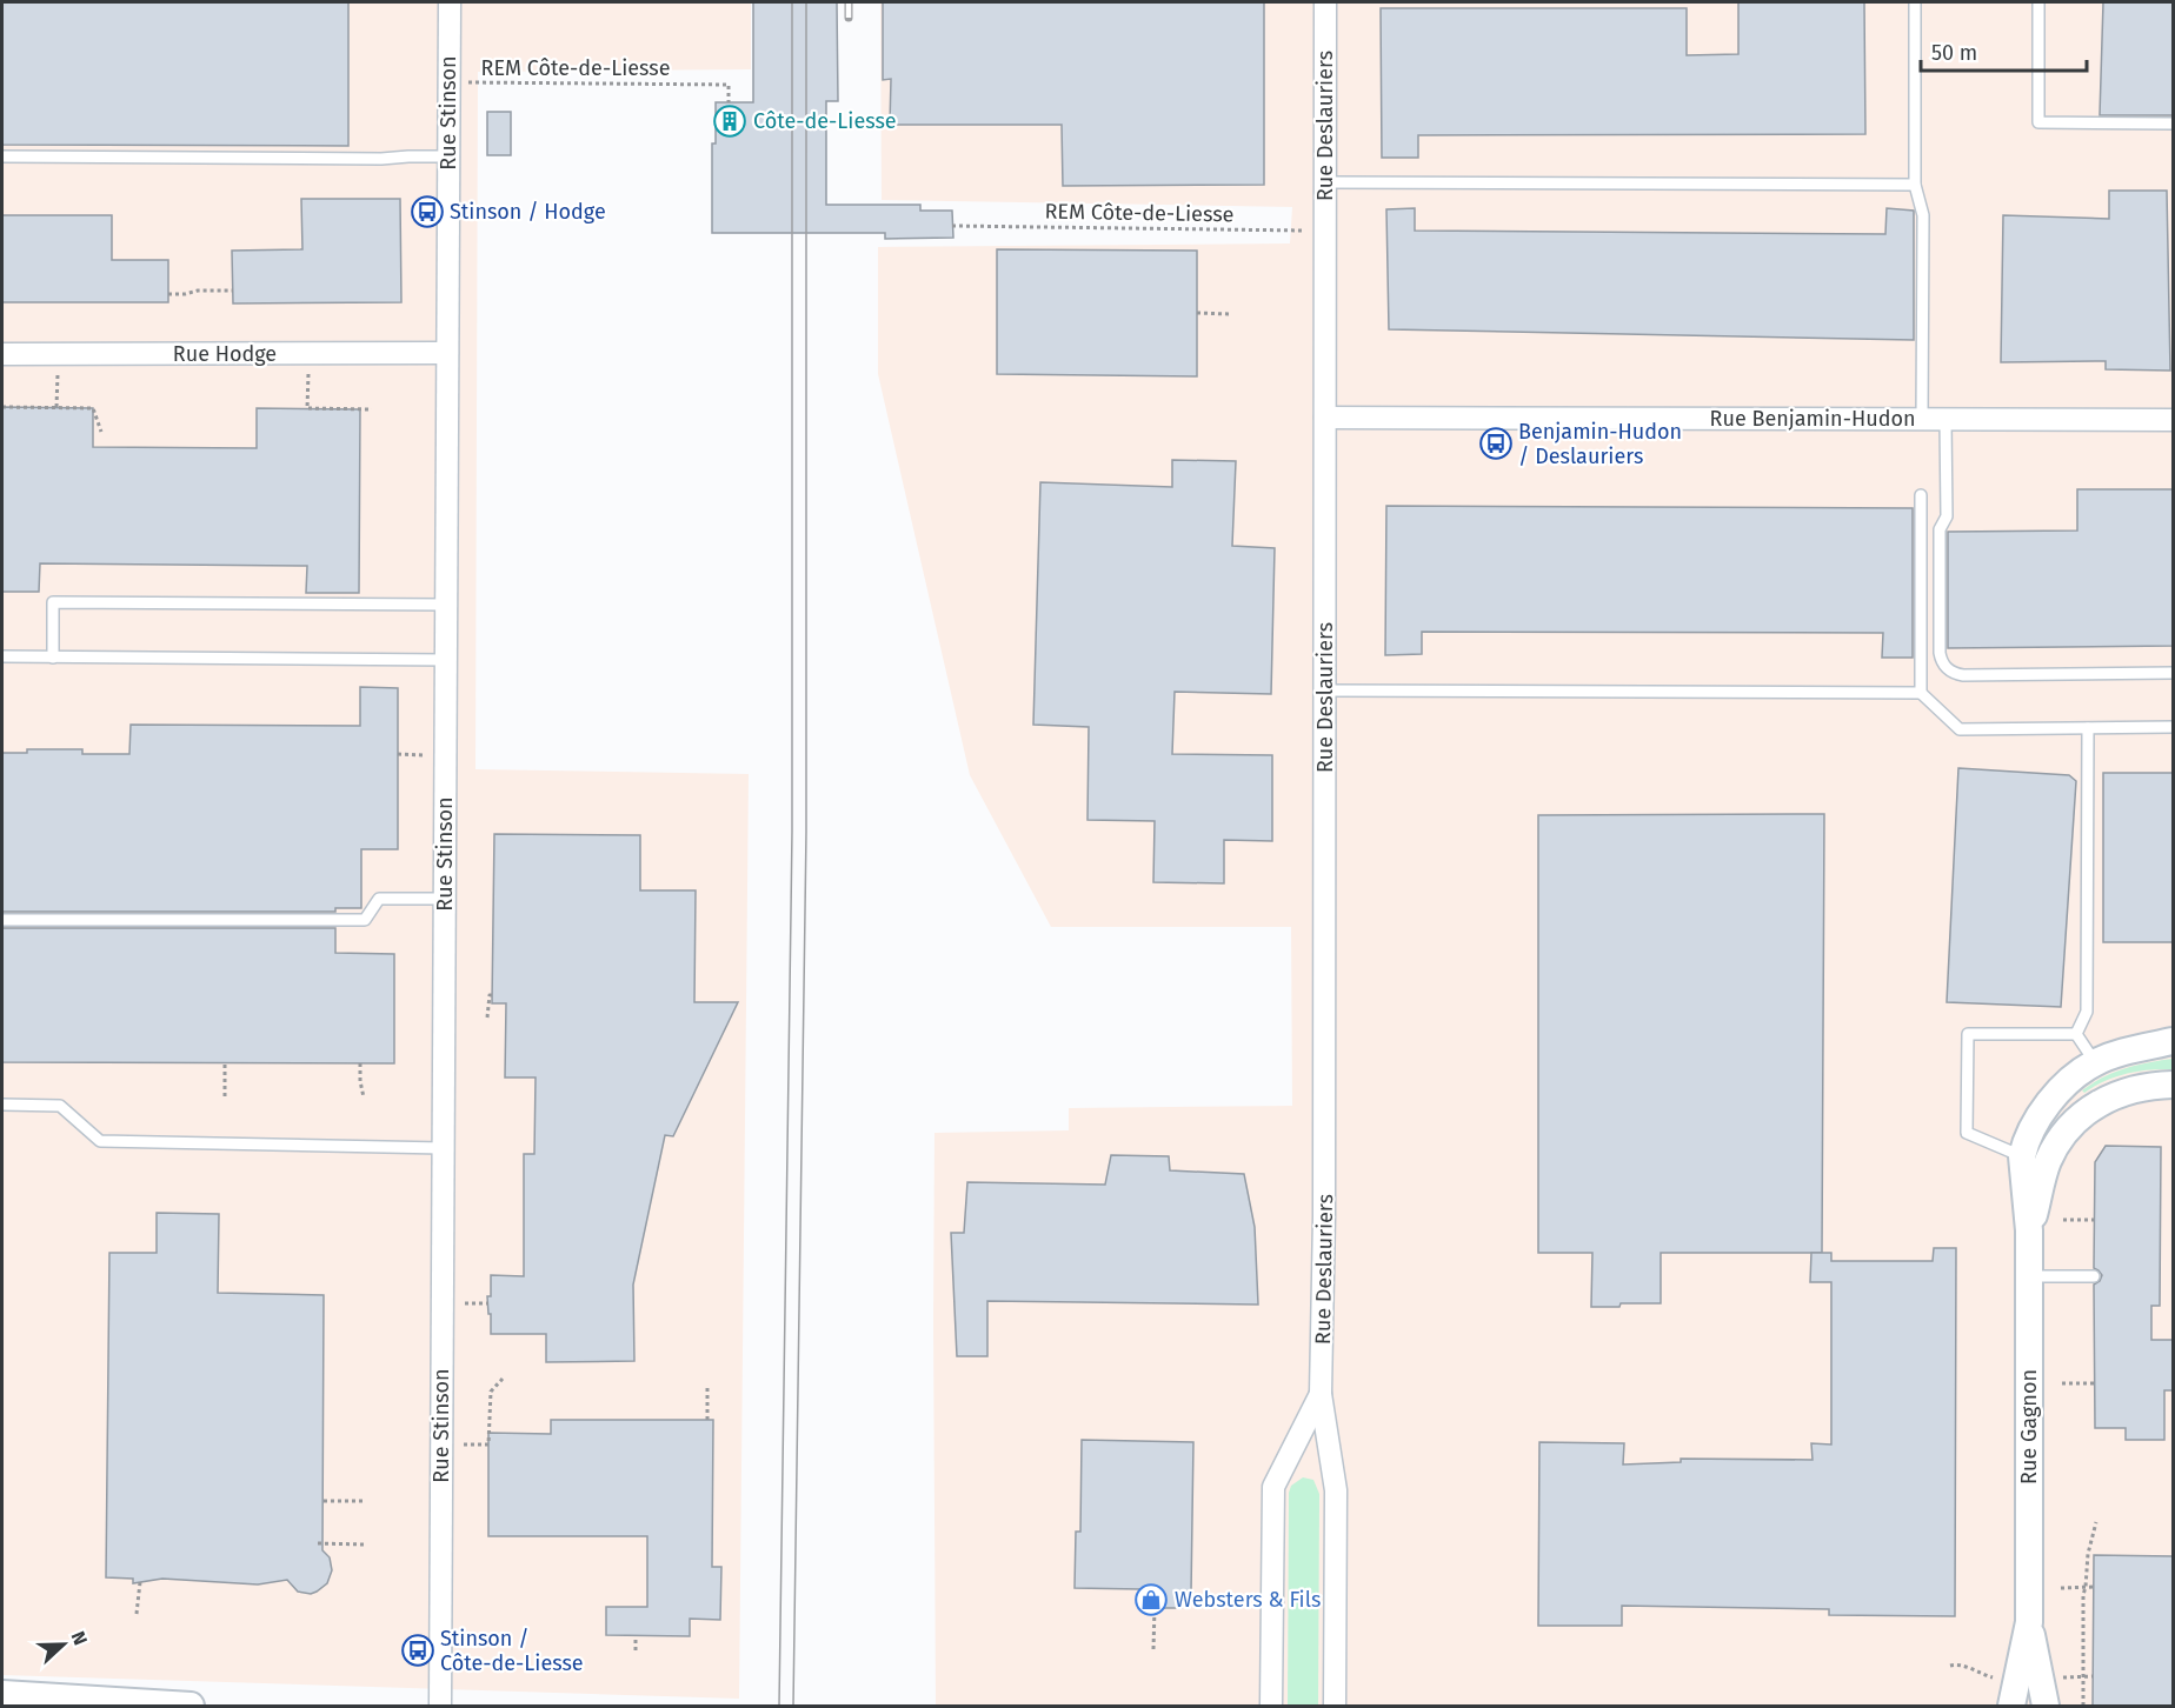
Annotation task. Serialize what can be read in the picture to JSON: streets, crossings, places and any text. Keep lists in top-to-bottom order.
{
  "streets": {
    "street": [
      "Rue Stinson",
      "Rue Deslauriers",
      "Rue Hodge",
      "Rue Benjamin-Hudon",
      "Rue Gagnon"
    ],
    "path": ["REM Côte-de-Liesse"]
  },
  "crossings": [
    ["REM Côte-de-Liesse", "Rue Stinson"],
    ["REM Côte-de-Liesse", "Rue Deslauriers"],
    ["Rue Stinson", "Rue Hodge"],
    ["Rue Deslauriers", "Rue Benjamin-Hudon"]
  ],
  "places": {
    "building": ["Côte-de-Liesse"],
    "bus stop": ["Stinson / Hodge", "Benjamin-Hudon / Deslauriers", "Stinson / Côte-de-Liesse"],
    "shop": ["Websters & Fils"]
  },
  "scale_bar": "50 m",
  "north": "right"
}
